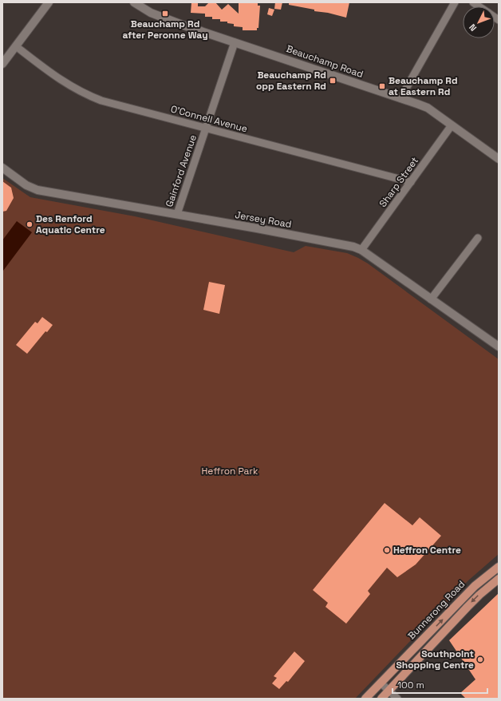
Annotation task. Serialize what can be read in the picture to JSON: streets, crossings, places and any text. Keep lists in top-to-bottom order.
{
  "streets": {
    "main road": ["Bunnerong Road"],
    "street": [
      "Beauchamp Road",
      "O'Connell Avenue",
      "Gainford Avenue",
      "Sharp Street",
      "Jersey Road"
    ]
  },
  "crossings": [
    ["Beauchamp Road", "Gainford Avenue"],
    ["Beauchamp Road", "Sharp Street"],
    ["O'Connell Avenue", "Gainford Avenue"],
    ["O'Connell Avenue", "Sharp Street"],
    ["Gainford Avenue", "Jersey Road"],
    ["Sharp Street", "Jersey Road"]
  ],
  "parks": ["Heffron Park"],
  "places": {
    "transit": ["Beauchamp Rd after Peronne Way", "Beauchamp Rd opp Eastern Rd", "Beauchamp Rd at Eastern Rd"],
    "other": ["Des Renford Aquatic Centre", "Heffron Centre", "Southpoint Shopping Centre"]
  },
  "scale_bar": "100 m",
  "north": "bottom left"
}
